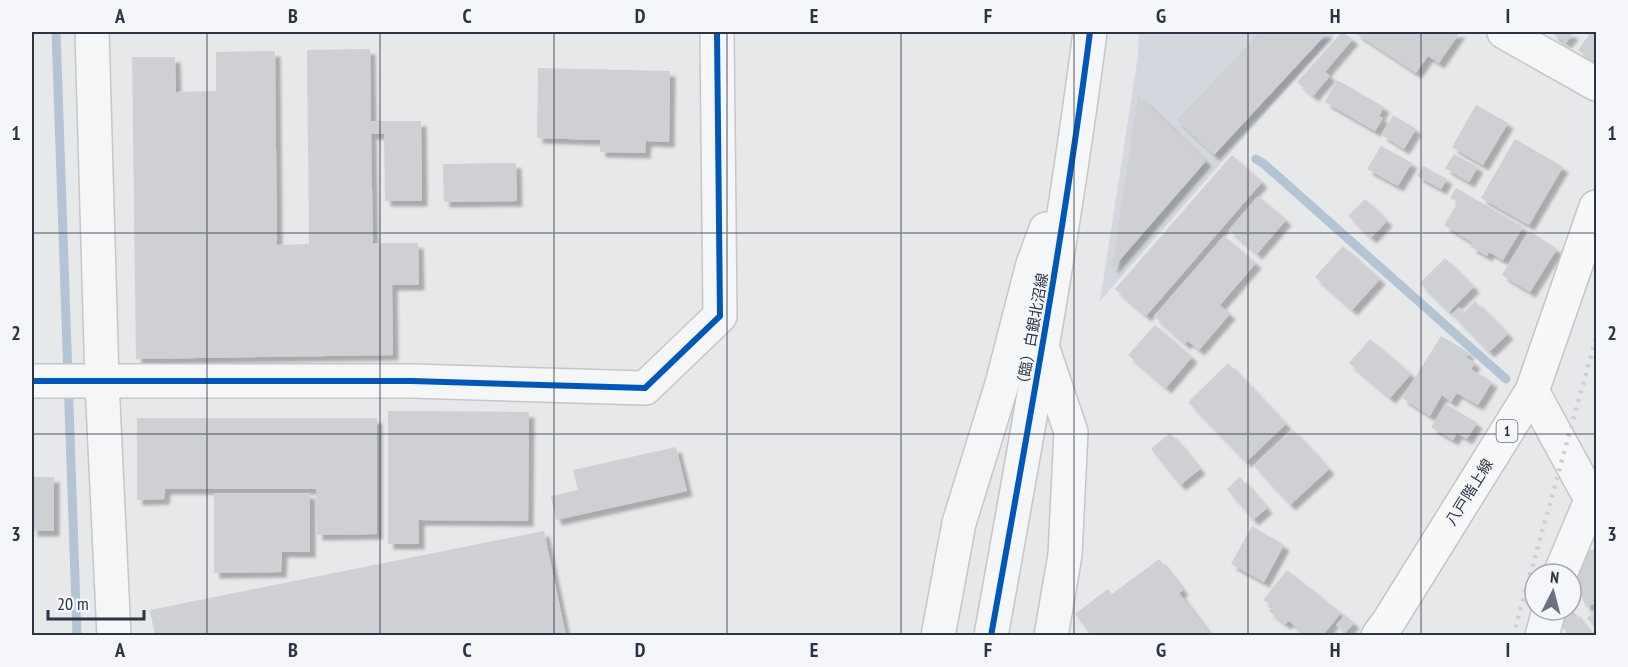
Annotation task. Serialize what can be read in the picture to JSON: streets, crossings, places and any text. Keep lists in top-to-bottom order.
{
  "streets": {
    "main road": ["1", "八戸階上線"],
    "street": ["（臨）白銀北沼線"]
  },
  "scale_bar": "20 m",
  "north": "top",
  "grid": {
    "columns": [
      "A",
      "B",
      "C",
      "D",
      "E",
      "F",
      "G",
      "H",
      "I"
    ],
    "rows": ["1", "2", "3"]
  }
}
